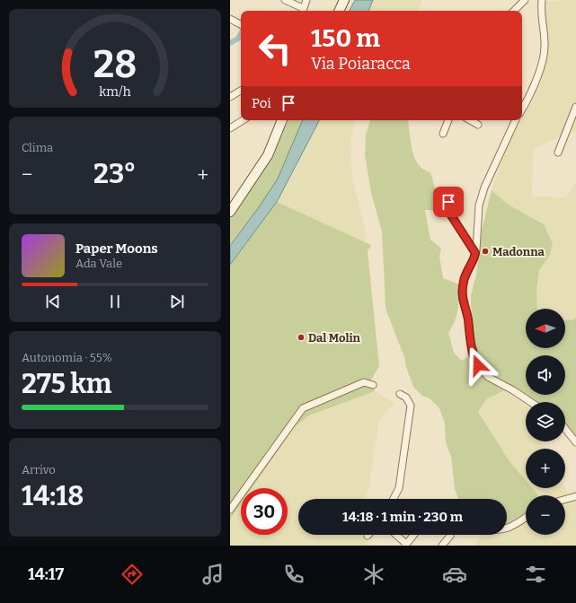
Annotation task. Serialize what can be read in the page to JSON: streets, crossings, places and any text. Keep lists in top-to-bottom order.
{
  "places": ["Madonna", "Dal Molin"],
  "north": "left",
  "page": {
    "turn": ["150 m", "Via Poiaracca"],
    "then": "Poi",
    "tile": [
      "Clima",
      ["Autonomia · 55%", "275 km"],
      ["Arrivo", "14:18"]
    ],
    "heat": ["−", "23°", "+"],
    "song": ["Paper Moons", "Ada Vale"],
    "map_buttons": ["+", "−"],
    "limit": "30",
    "trip": "14:18 · 1 min · 230 m",
    "tabs": "14:17",
    "gauge": ["28", "km/h"]
  }
}
